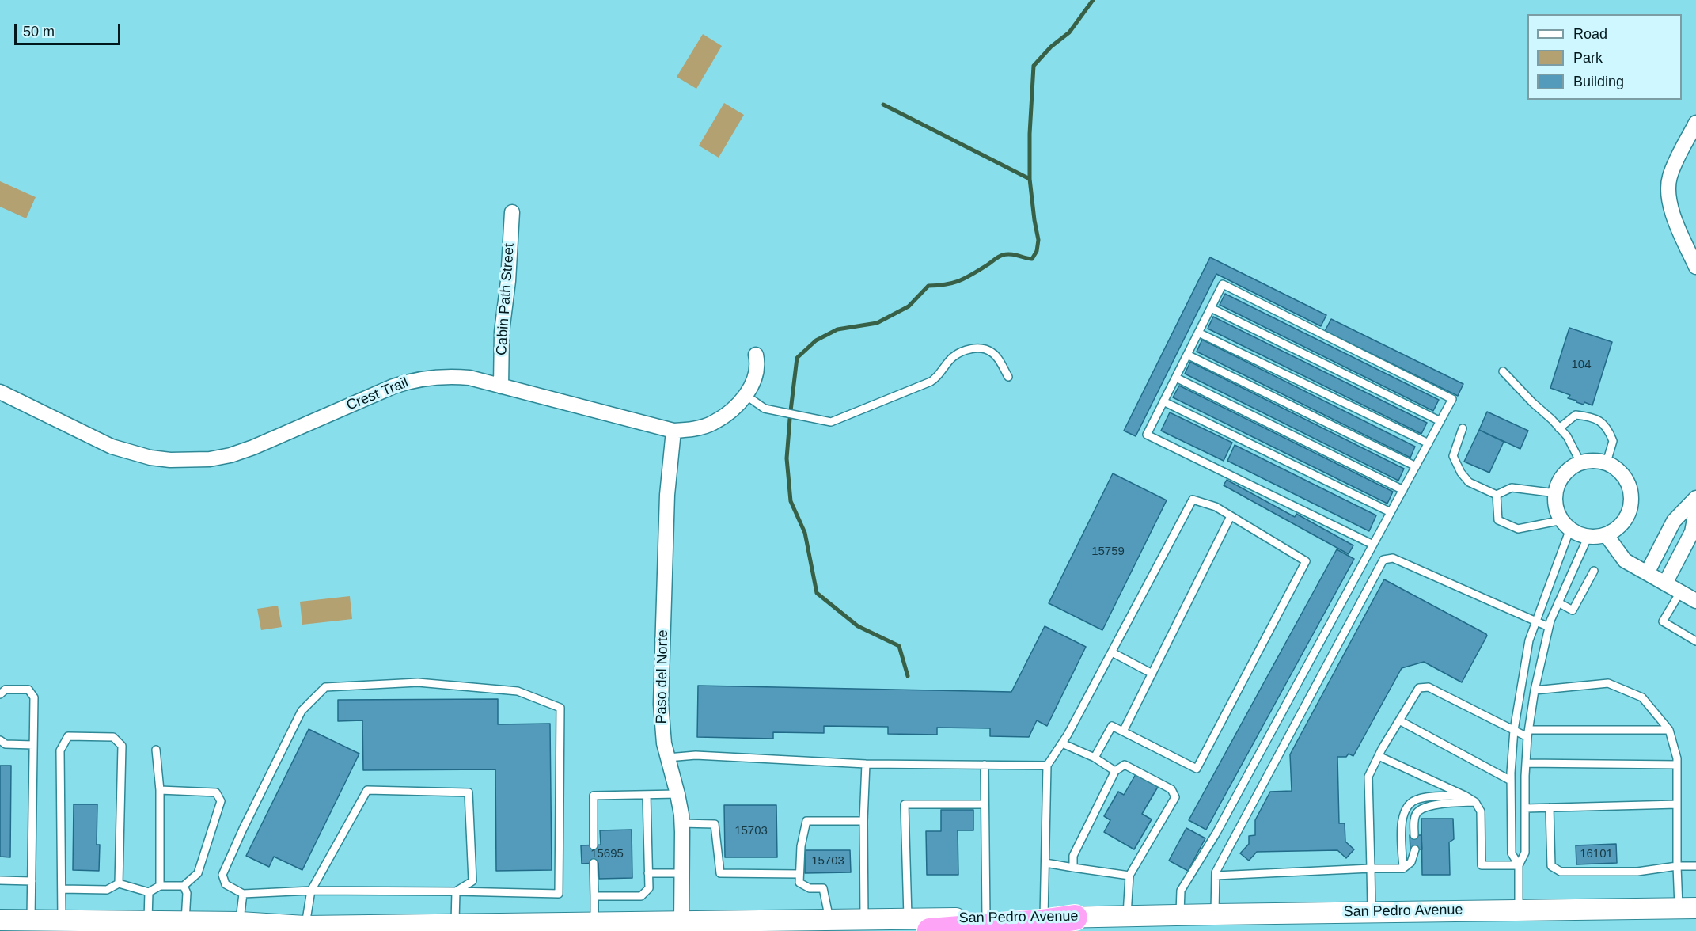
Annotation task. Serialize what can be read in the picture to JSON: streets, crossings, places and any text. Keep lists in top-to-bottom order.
{
  "streets": {
    "main road": ["San Pedro Avenue"],
    "street": ["Cabin Path Street", "Crest Trail", "Paso del Norte"]
  },
  "crossings": [
    ["Cabin Path Street", "Crest Trail"],
    ["Crest Trail", "Paso del Norte"],
    ["Paso del Norte", "San Pedro Avenue"]
  ],
  "house_numbers": [
    "104",
    "15759",
    "15703",
    "15695",
    "16101",
    "15703"
  ],
  "legend": ["Road", "Park", "Building"],
  "scale_bar": "50 m"
}
